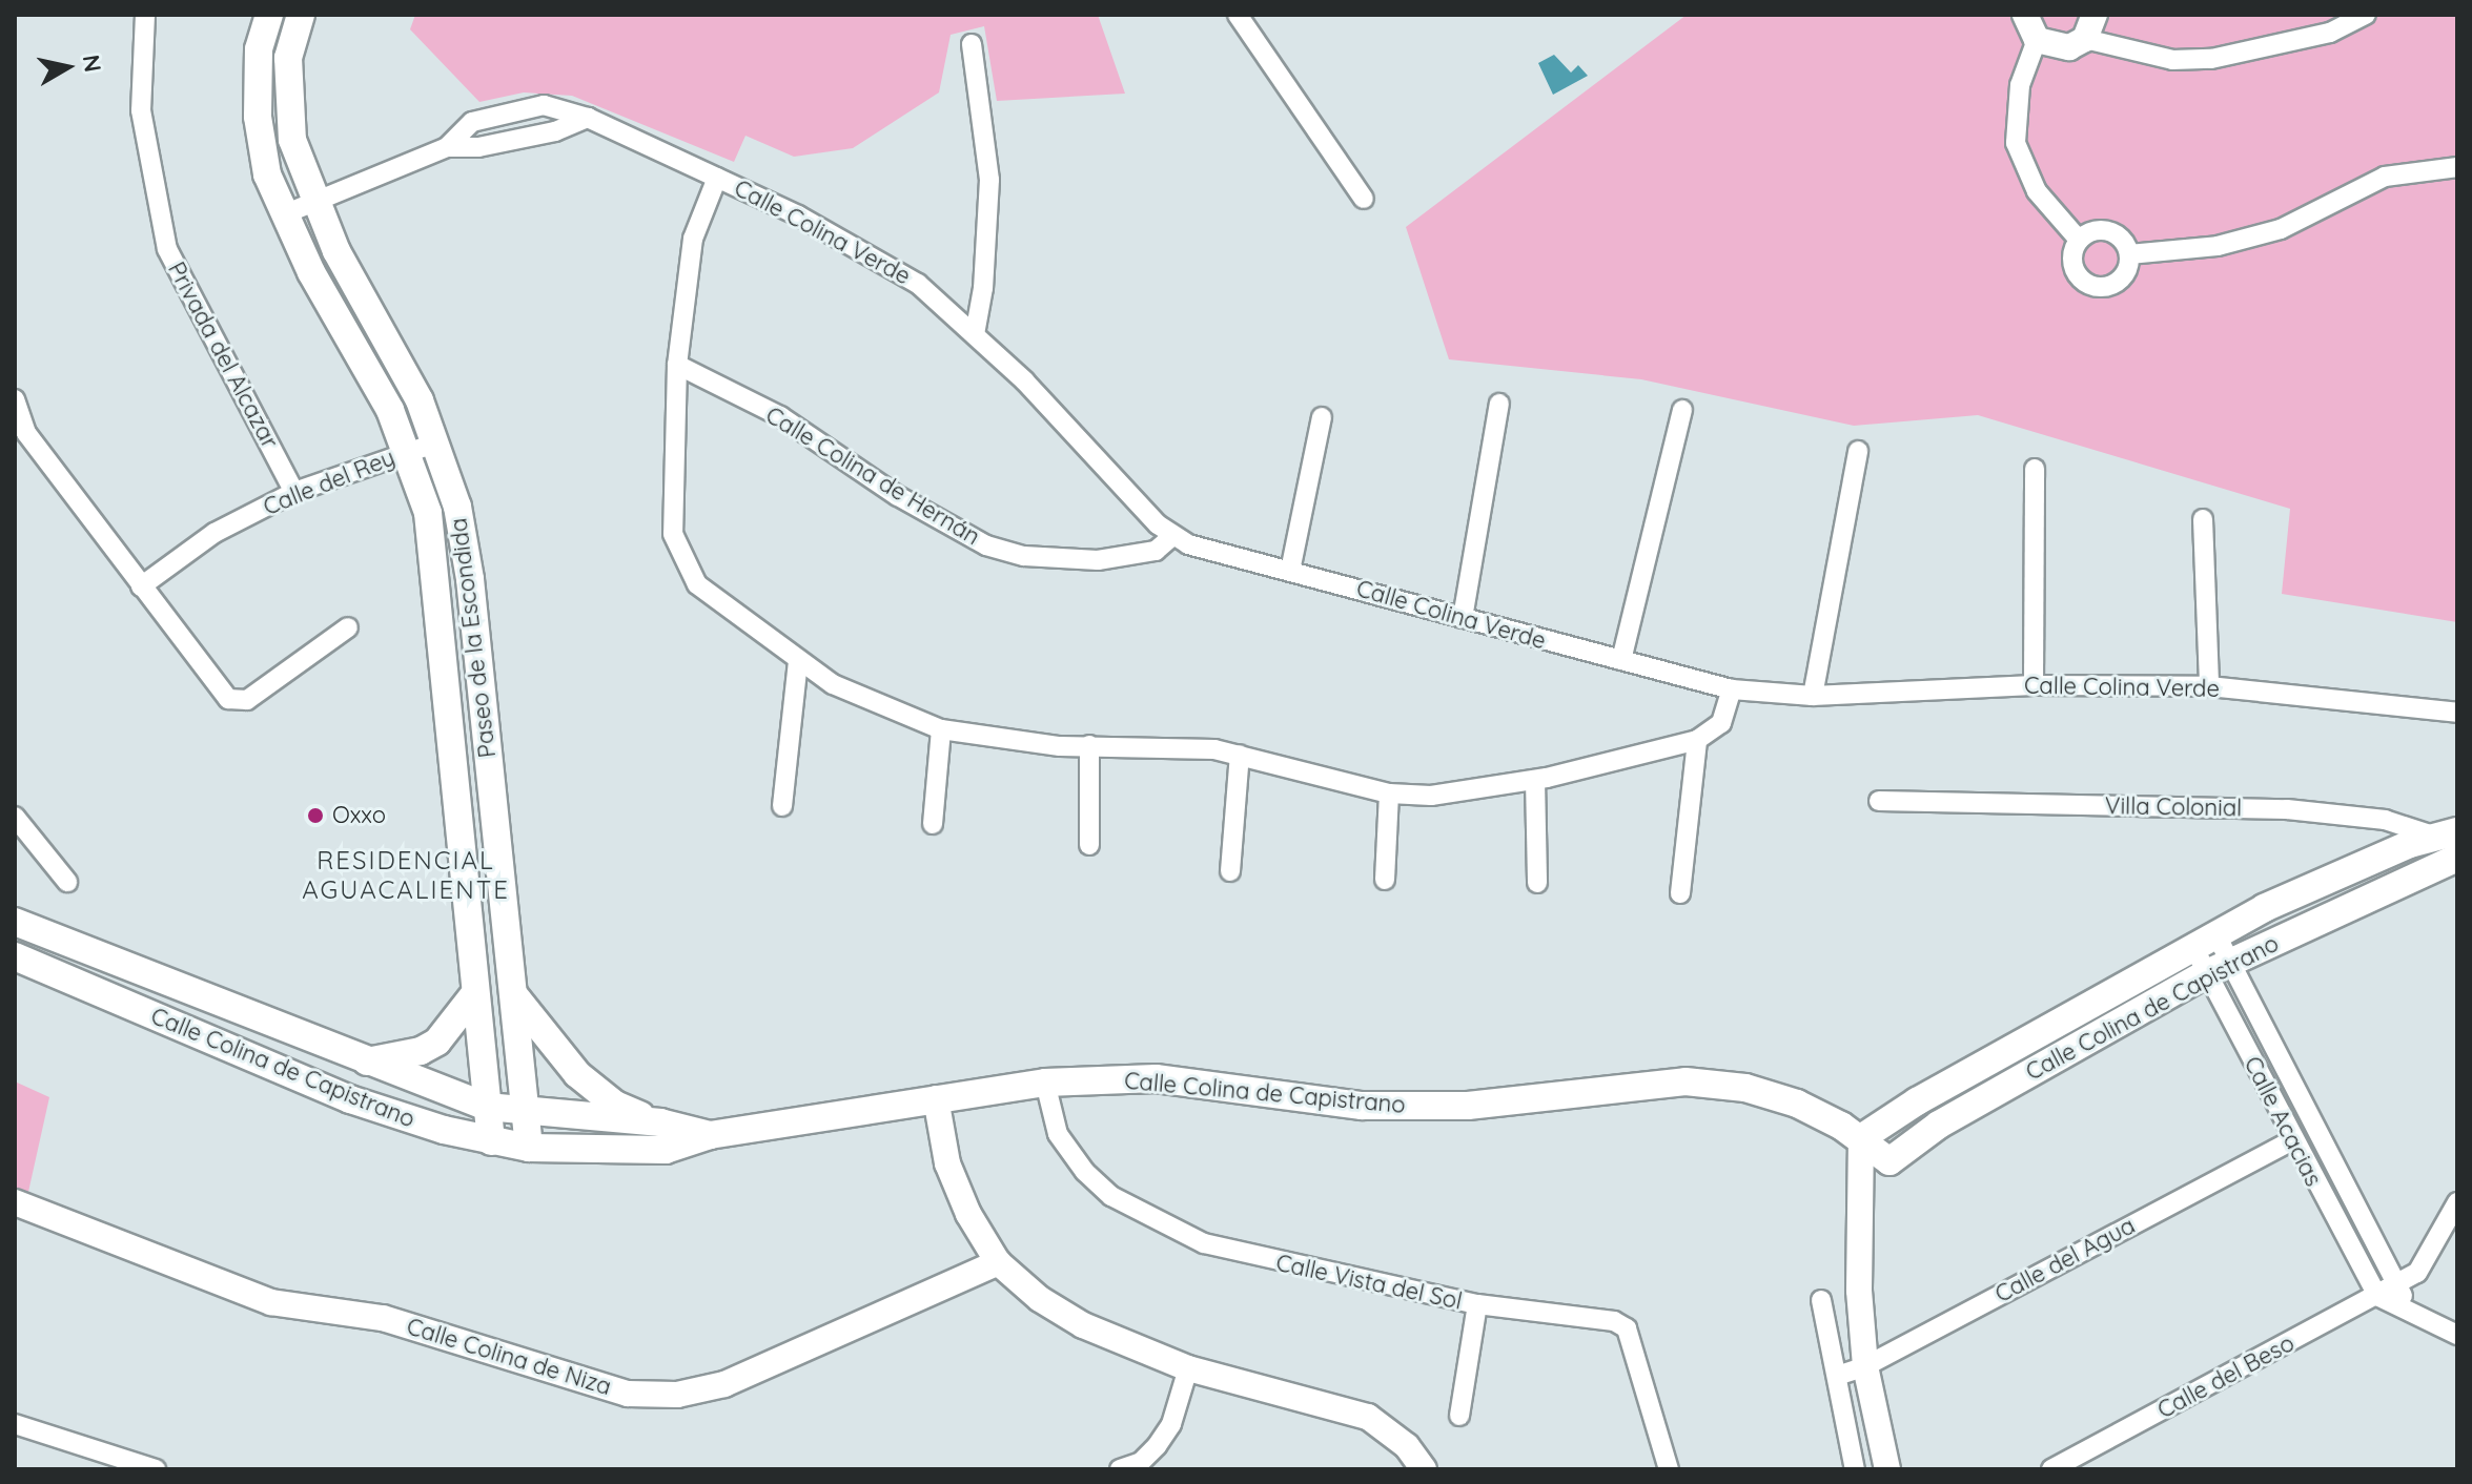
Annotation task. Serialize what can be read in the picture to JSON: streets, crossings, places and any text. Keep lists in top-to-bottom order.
{
  "streets": {
    "main road": ["Paseo de la Escondida", "Calle Colina de Capistrano"],
    "street": [
      "Calle Colina Verde",
      "Privada del Alcazar",
      "Calle Colina de Hernán",
      "Calle del Rey",
      "Villa Colonial",
      "Calle Acacias",
      "Calle del Agua",
      "Calle Vista del Sol",
      "Calle Colina de Niza",
      "Calle del Beso"
    ]
  },
  "crossings": [
    ["Calle Colina Verde", "Calle Colina de Hernán"],
    ["Calle Colina Verde", "Paseo de la Escondida"],
    ["Privada del Alcazar", "Calle del Rey"],
    ["Calle del Rey", "Paseo de la Escondida"],
    ["Paseo de la Escondida", "Calle Colina de Capistrano"],
    ["Villa Colonial", "Calle Colina de Capistrano"],
    ["Calle Colina de Capistrano", "Calle Acacias"],
    ["Calle Colina de Capistrano", "Calle Vista del Sol"],
    ["Calle Acacias", "Calle del Agua"],
    ["Calle Acacias", "Calle del Beso"]
  ],
  "districts": ["RESIDENCIAL AGUACALIENTE"],
  "places": ["Oxxo"],
  "north": "right"
}
